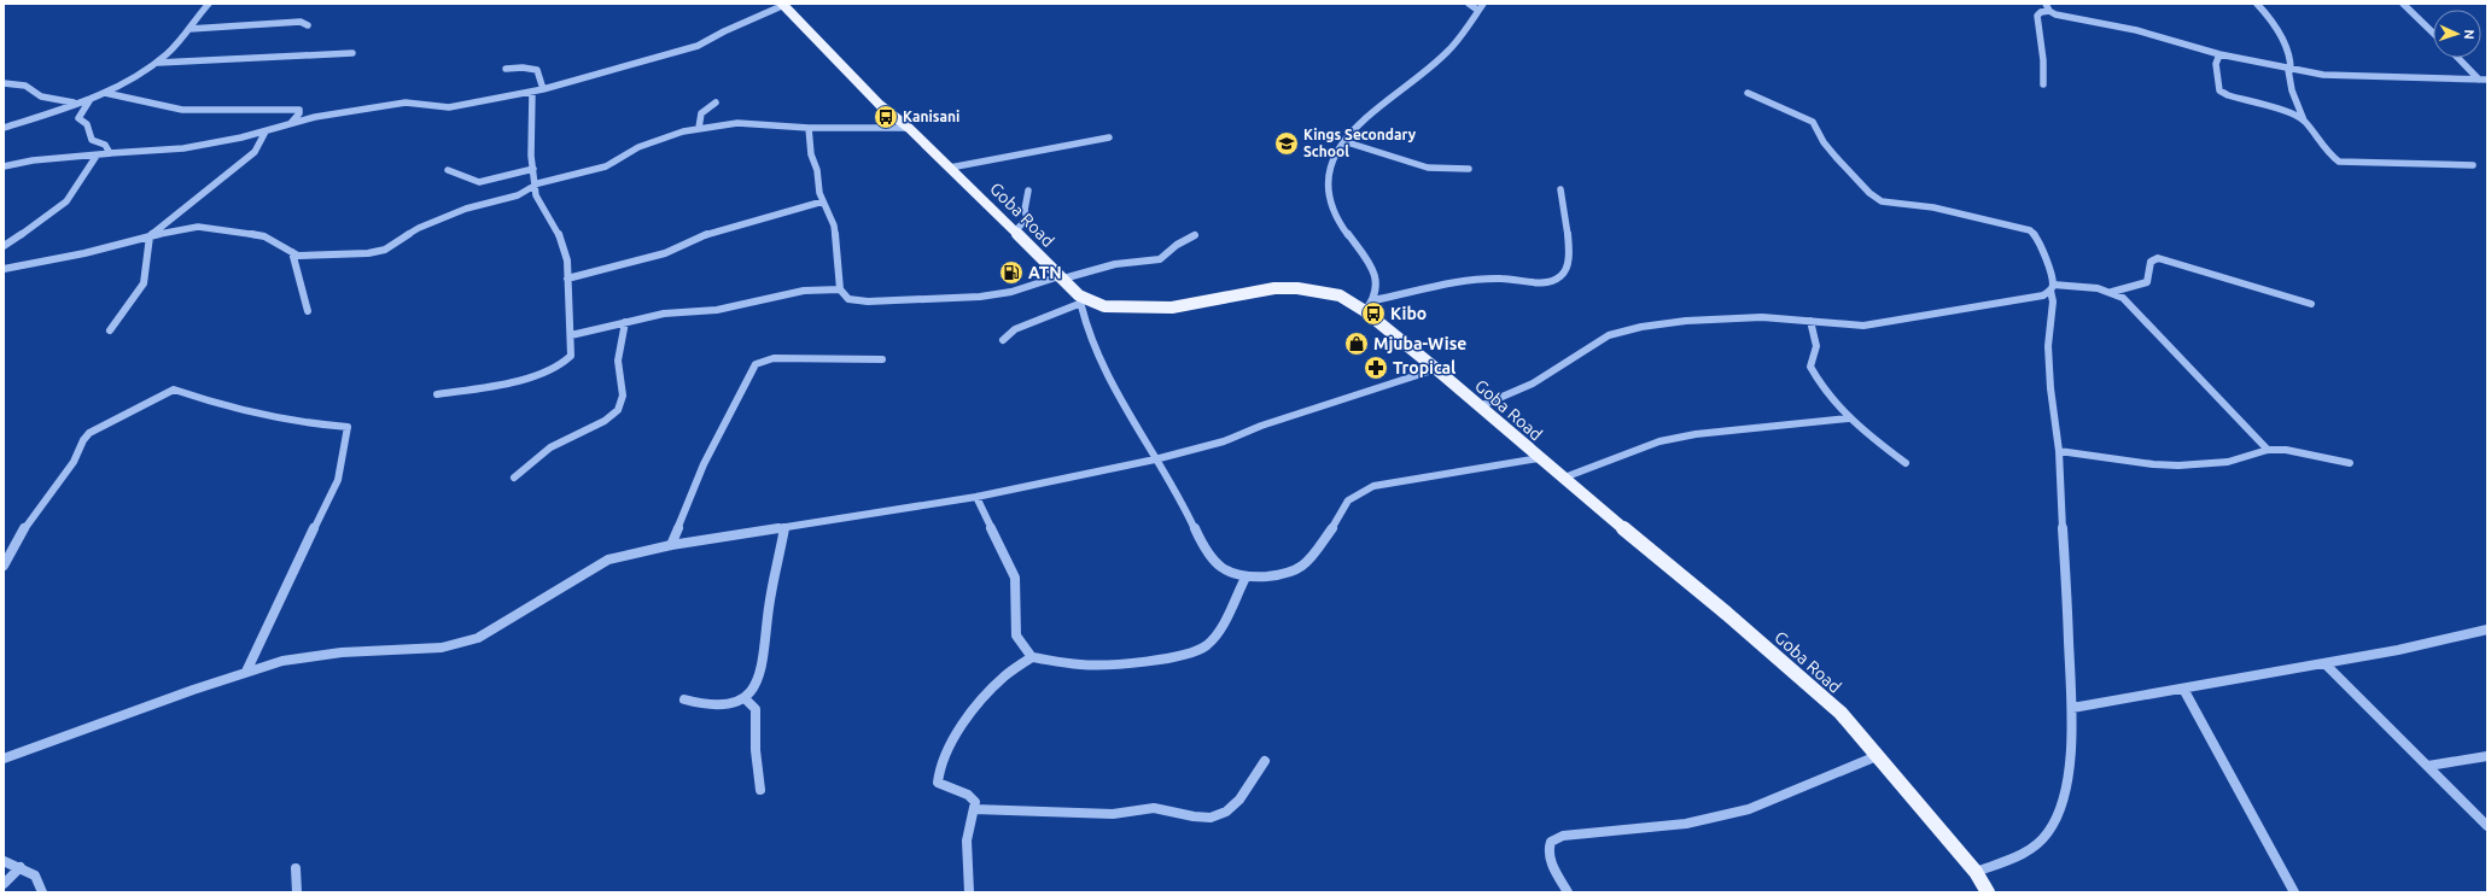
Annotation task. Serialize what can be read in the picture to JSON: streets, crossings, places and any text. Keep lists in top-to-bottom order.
{
  "streets": {
    "main road": ["Goba Road"]
  },
  "places": {
    "bus stop": ["Kanisani", "Kibo"],
    "school or university": ["Kings Secondary School"],
    "fuel station": ["ATN"],
    "shop": ["Mjuba-Wise"],
    "pharmacy": ["Tropical"]
  },
  "north": "right"
}
